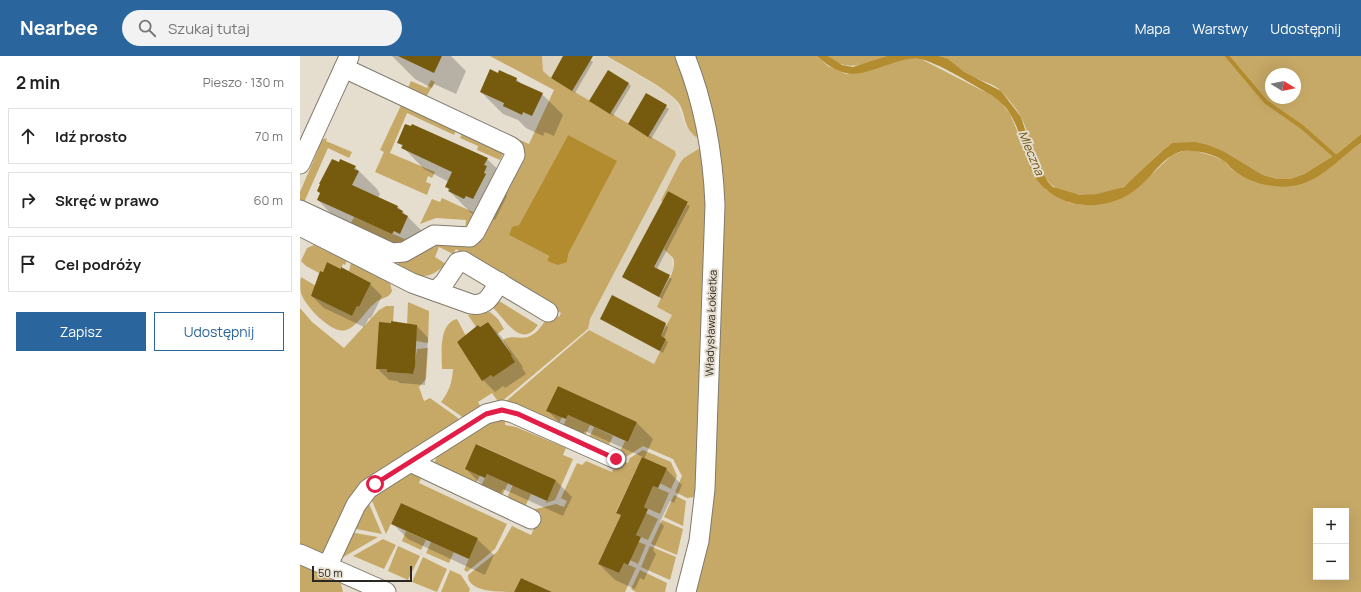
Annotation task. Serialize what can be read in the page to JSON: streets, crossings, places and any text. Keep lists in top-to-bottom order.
{
  "streets": {
    "street": ["Władysława Łokietka"]
  },
  "water": ["Mleczna"],
  "scale_bar": "50 m",
  "north": "right",
  "page": {
    "header": "Nearbee",
    "search": "Szukaj tutaj",
    "nav": ["Mapa", "Warstwy", "Udostępnij"],
    "heading": ["2 min", "Pieszo · 130 m"],
    "list": [
      ["Idź prosto", "70 m"],
      ["Skręć w prawo", "60 m"],
      "Cel podróży"
    ],
    "buttons": ["Zapisz", "Udostępnij"],
    "map_buttons": ["+", "−"],
    "scale": "50 m"
  }
}
